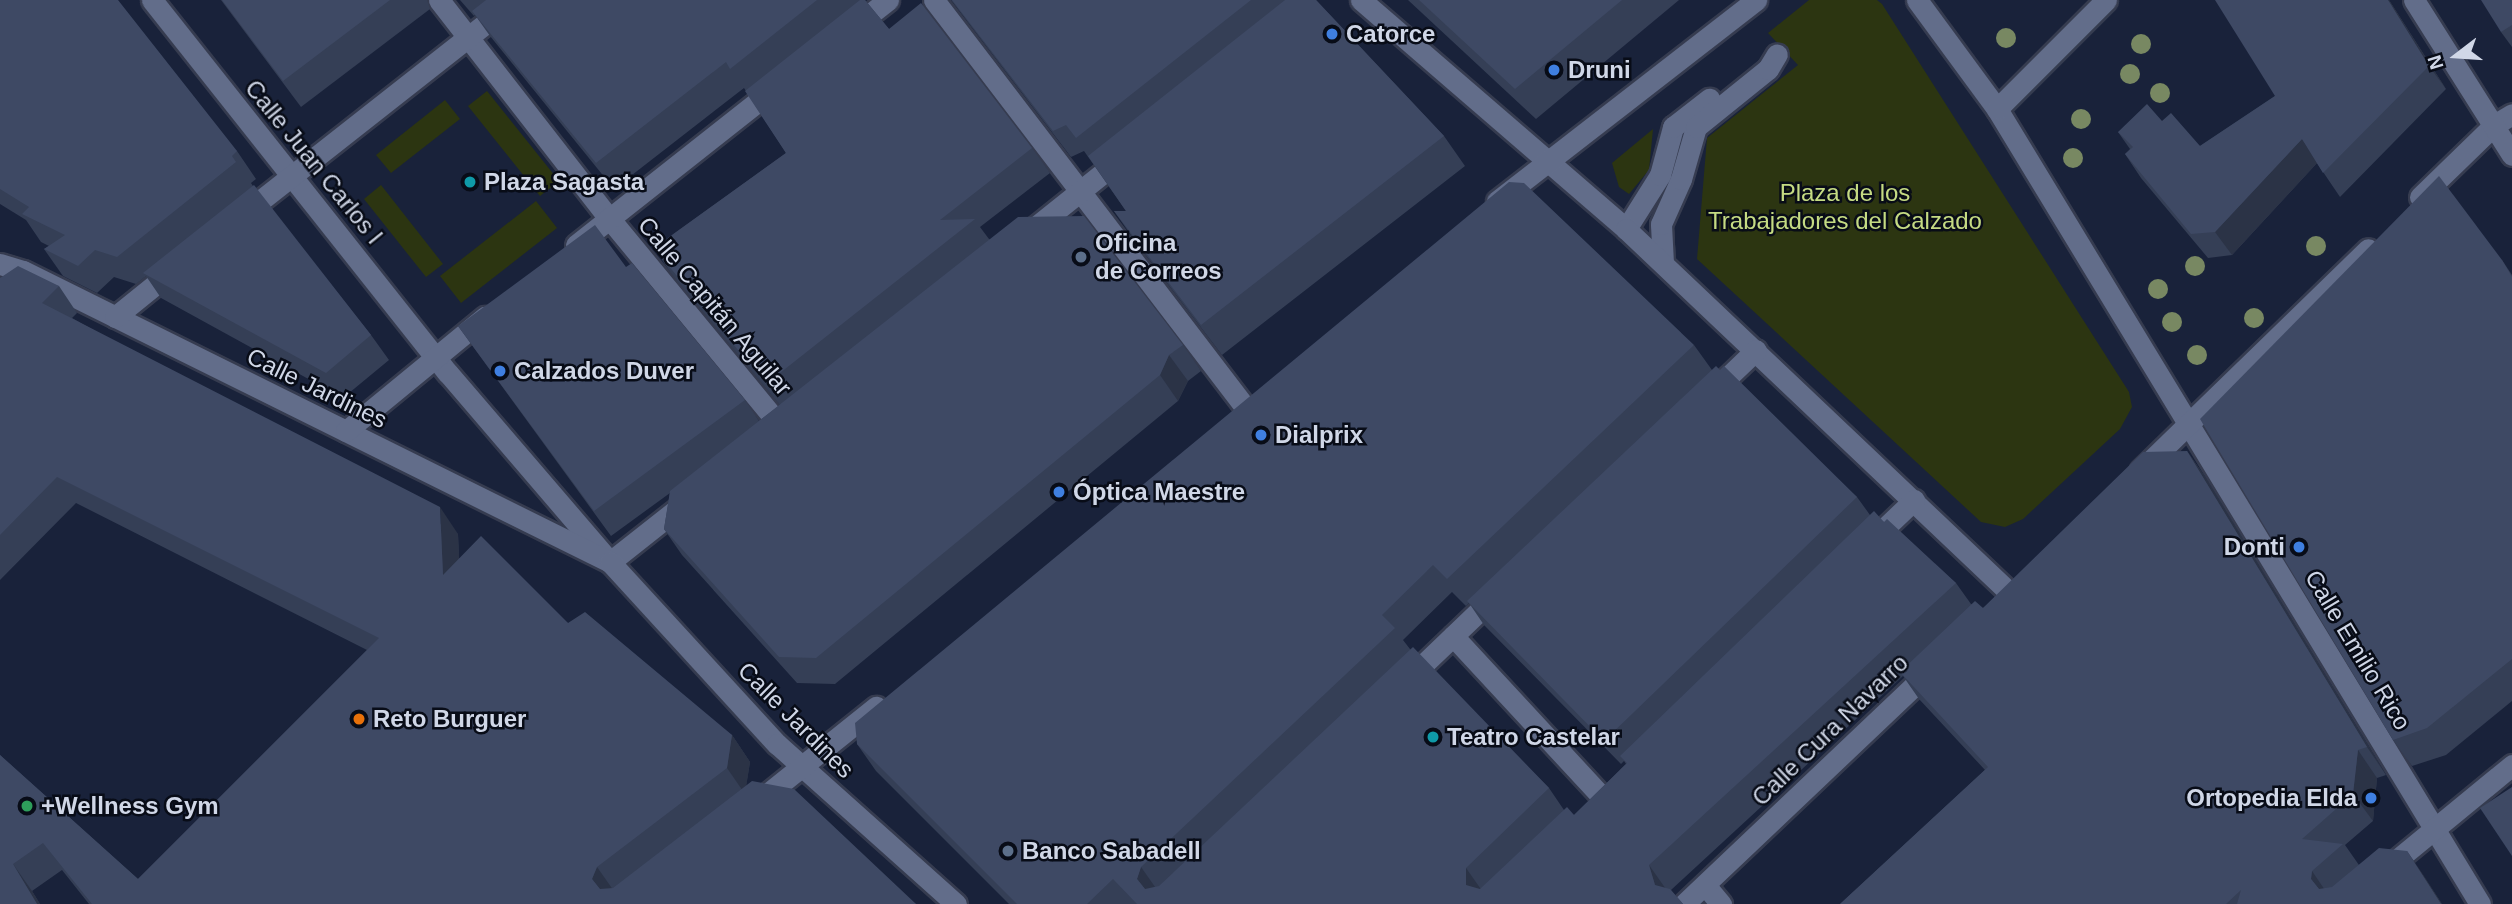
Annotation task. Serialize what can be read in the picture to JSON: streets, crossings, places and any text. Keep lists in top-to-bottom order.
{
  "streets": {
    "street": [
      "Calle Juan Carlos I",
      "Calle Capitán Aguilar",
      "Calle Jardines",
      "Calle Emilio Rico",
      "Calle Cura Navarro"
    ]
  },
  "crossings": [
    ["Calle Juan Carlos I", "Calle Jardines"]
  ],
  "parks": ["Plaza de los Trabajadores del Calzado"],
  "places": [
    "Catorce",
    "Druni",
    "Plaza Sagasta",
    "Oficina de Correos",
    "Calzados Duver",
    "Dialprix",
    "Óptica Maestre",
    "Donti",
    "Reto Burguer",
    "Teatro Castelar",
    "Ortopedia Elda",
    "+Wellness Gym",
    "Banco Sabadell"
  ],
  "north": "left"
}
